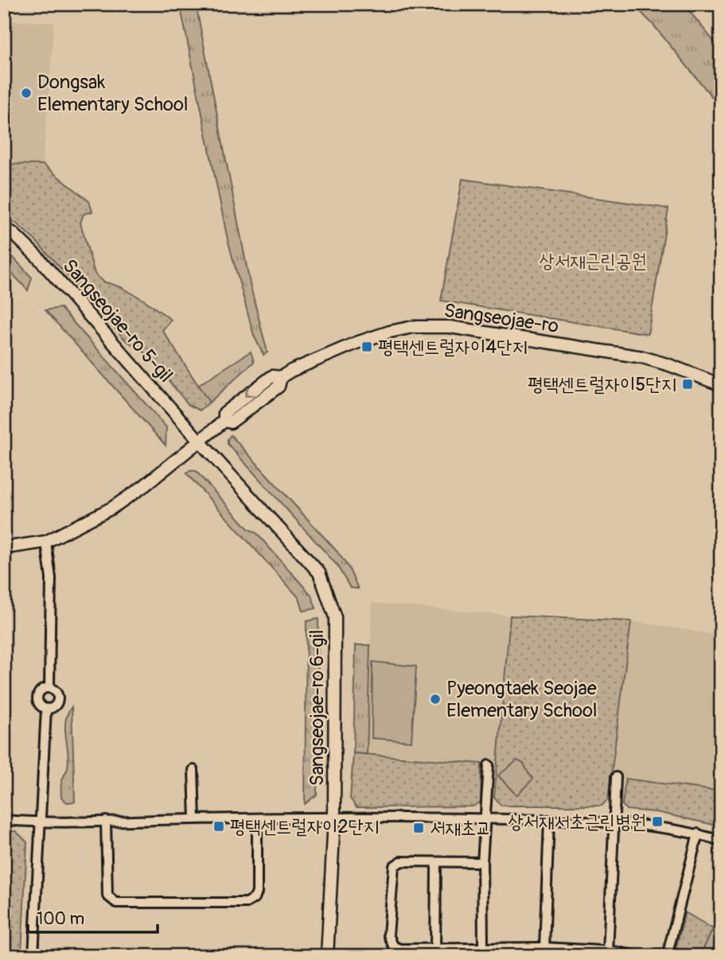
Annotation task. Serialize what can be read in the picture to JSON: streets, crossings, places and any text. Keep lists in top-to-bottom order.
{
  "streets": {
    "street": ["Sangseojae-ro", "Sangseojae-ro 5-gil", "Sangseojae-ro 6-gil"]
  },
  "crossings": [
    ["Sangseojae-ro", "Sangseojae-ro 5-gil"],
    ["Sangseojae-ro", "Sangseojae-ro 6-gil"],
    ["Sangseojae-ro 5-gil", "Sangseojae-ro 6-gil"]
  ],
  "parks": ["상서재근린공원"],
  "places": {
    "other": ["Dongsak Elementary School", "Pyeongtaek Seojae Elementary School"],
    "transit": [
      "평택센트럴자이4단지",
      "평택센트럴자이5단지",
      "상서재서초근린병원",
      "평택센트럴자이2단지",
      "서재초교"
    ]
  },
  "scale_bar": "100 m"
}
